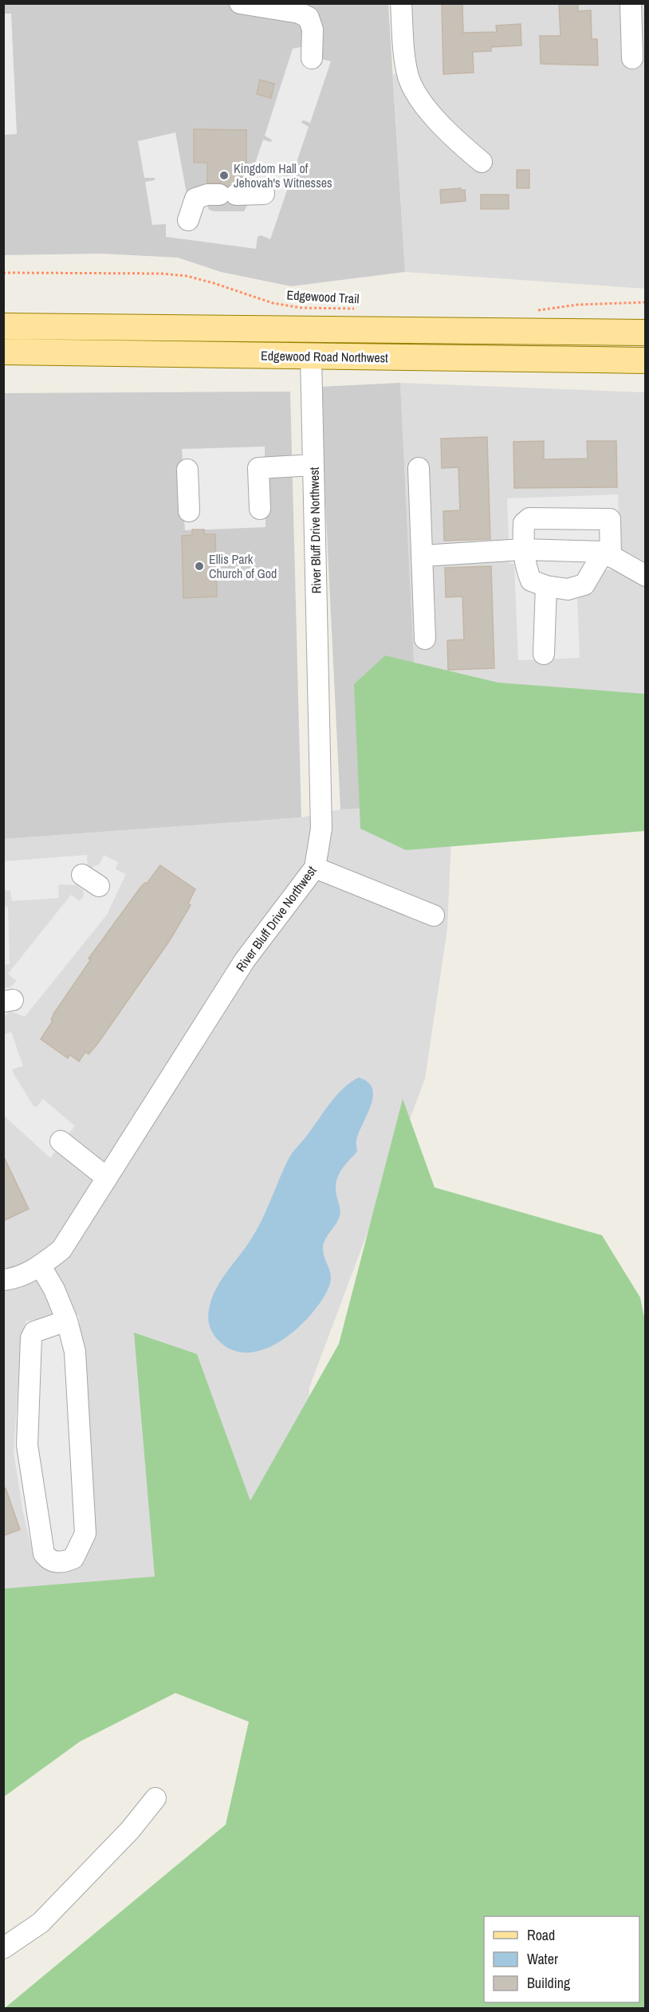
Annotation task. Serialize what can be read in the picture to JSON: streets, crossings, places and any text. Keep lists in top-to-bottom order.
{
  "streets": {
    "main road": ["Edgewood Road Northwest"],
    "street": ["River Bluff Drive Northwest"],
    "path": ["Edgewood Trail"]
  },
  "crossings": [
    ["Edgewood Road Northwest", "River Bluff Drive Northwest"]
  ],
  "places": ["Kingdom Hall of Jehovah's Witnesses", "Ellis Park Church of God"],
  "legend": ["Road", "Water", "Building"]
}
